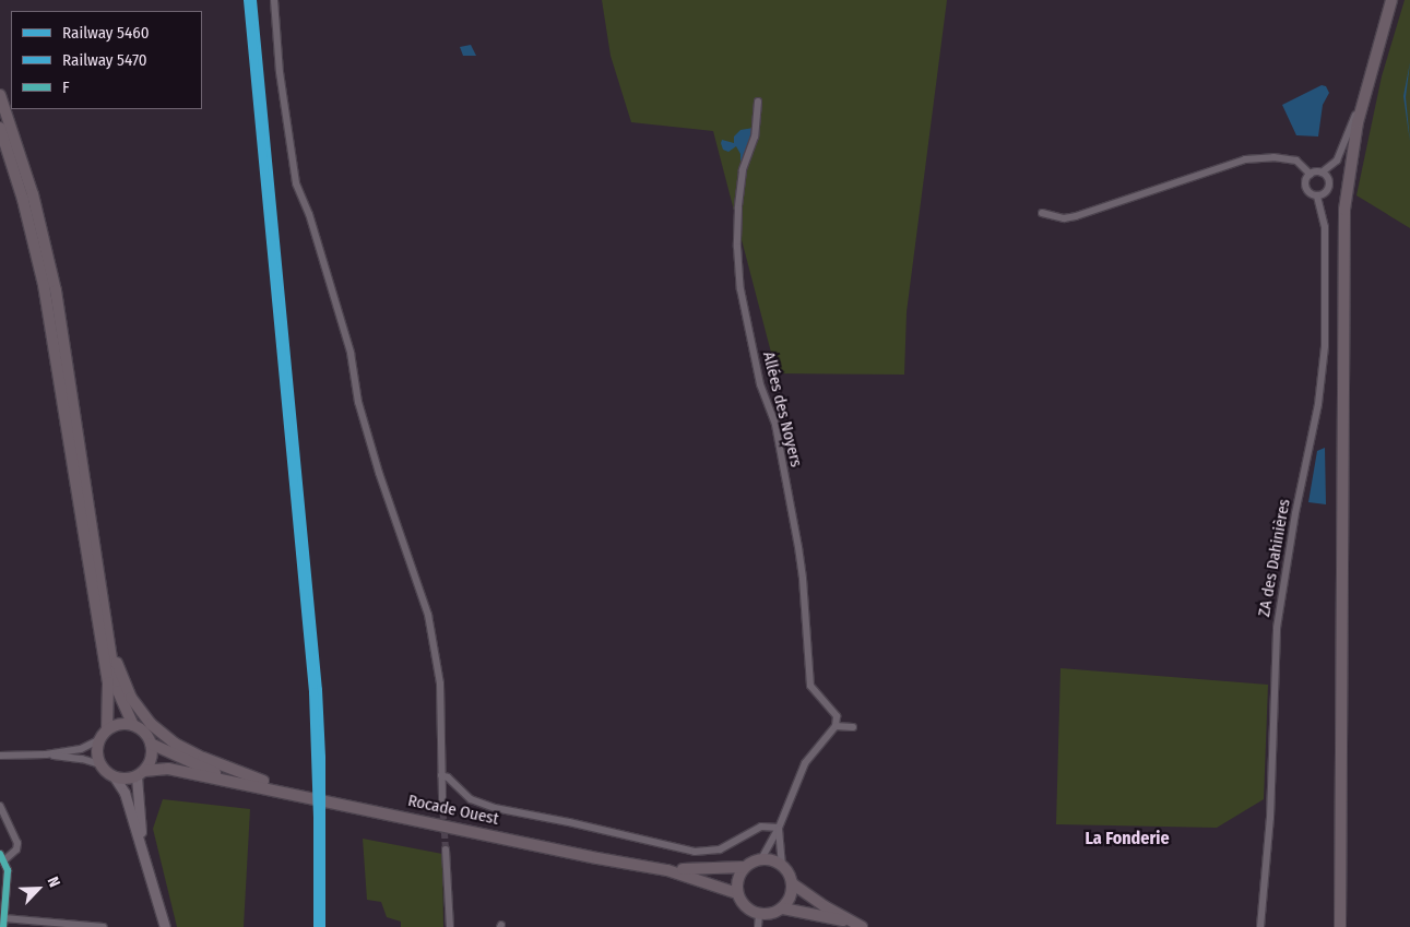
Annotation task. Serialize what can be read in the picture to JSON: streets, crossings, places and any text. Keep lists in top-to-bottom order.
{
  "streets": {
    "main road": ["Rocade Ouest"],
    "street": ["Allées des Noyers", "ZA des Dahinières"]
  },
  "districts": ["La Fonderie"],
  "lines": ["rail line 5460", "rail line 5470", "transit line F"],
  "legend": ["Railway 5460", "Railway 5470", "F"],
  "north": "top right"
}
